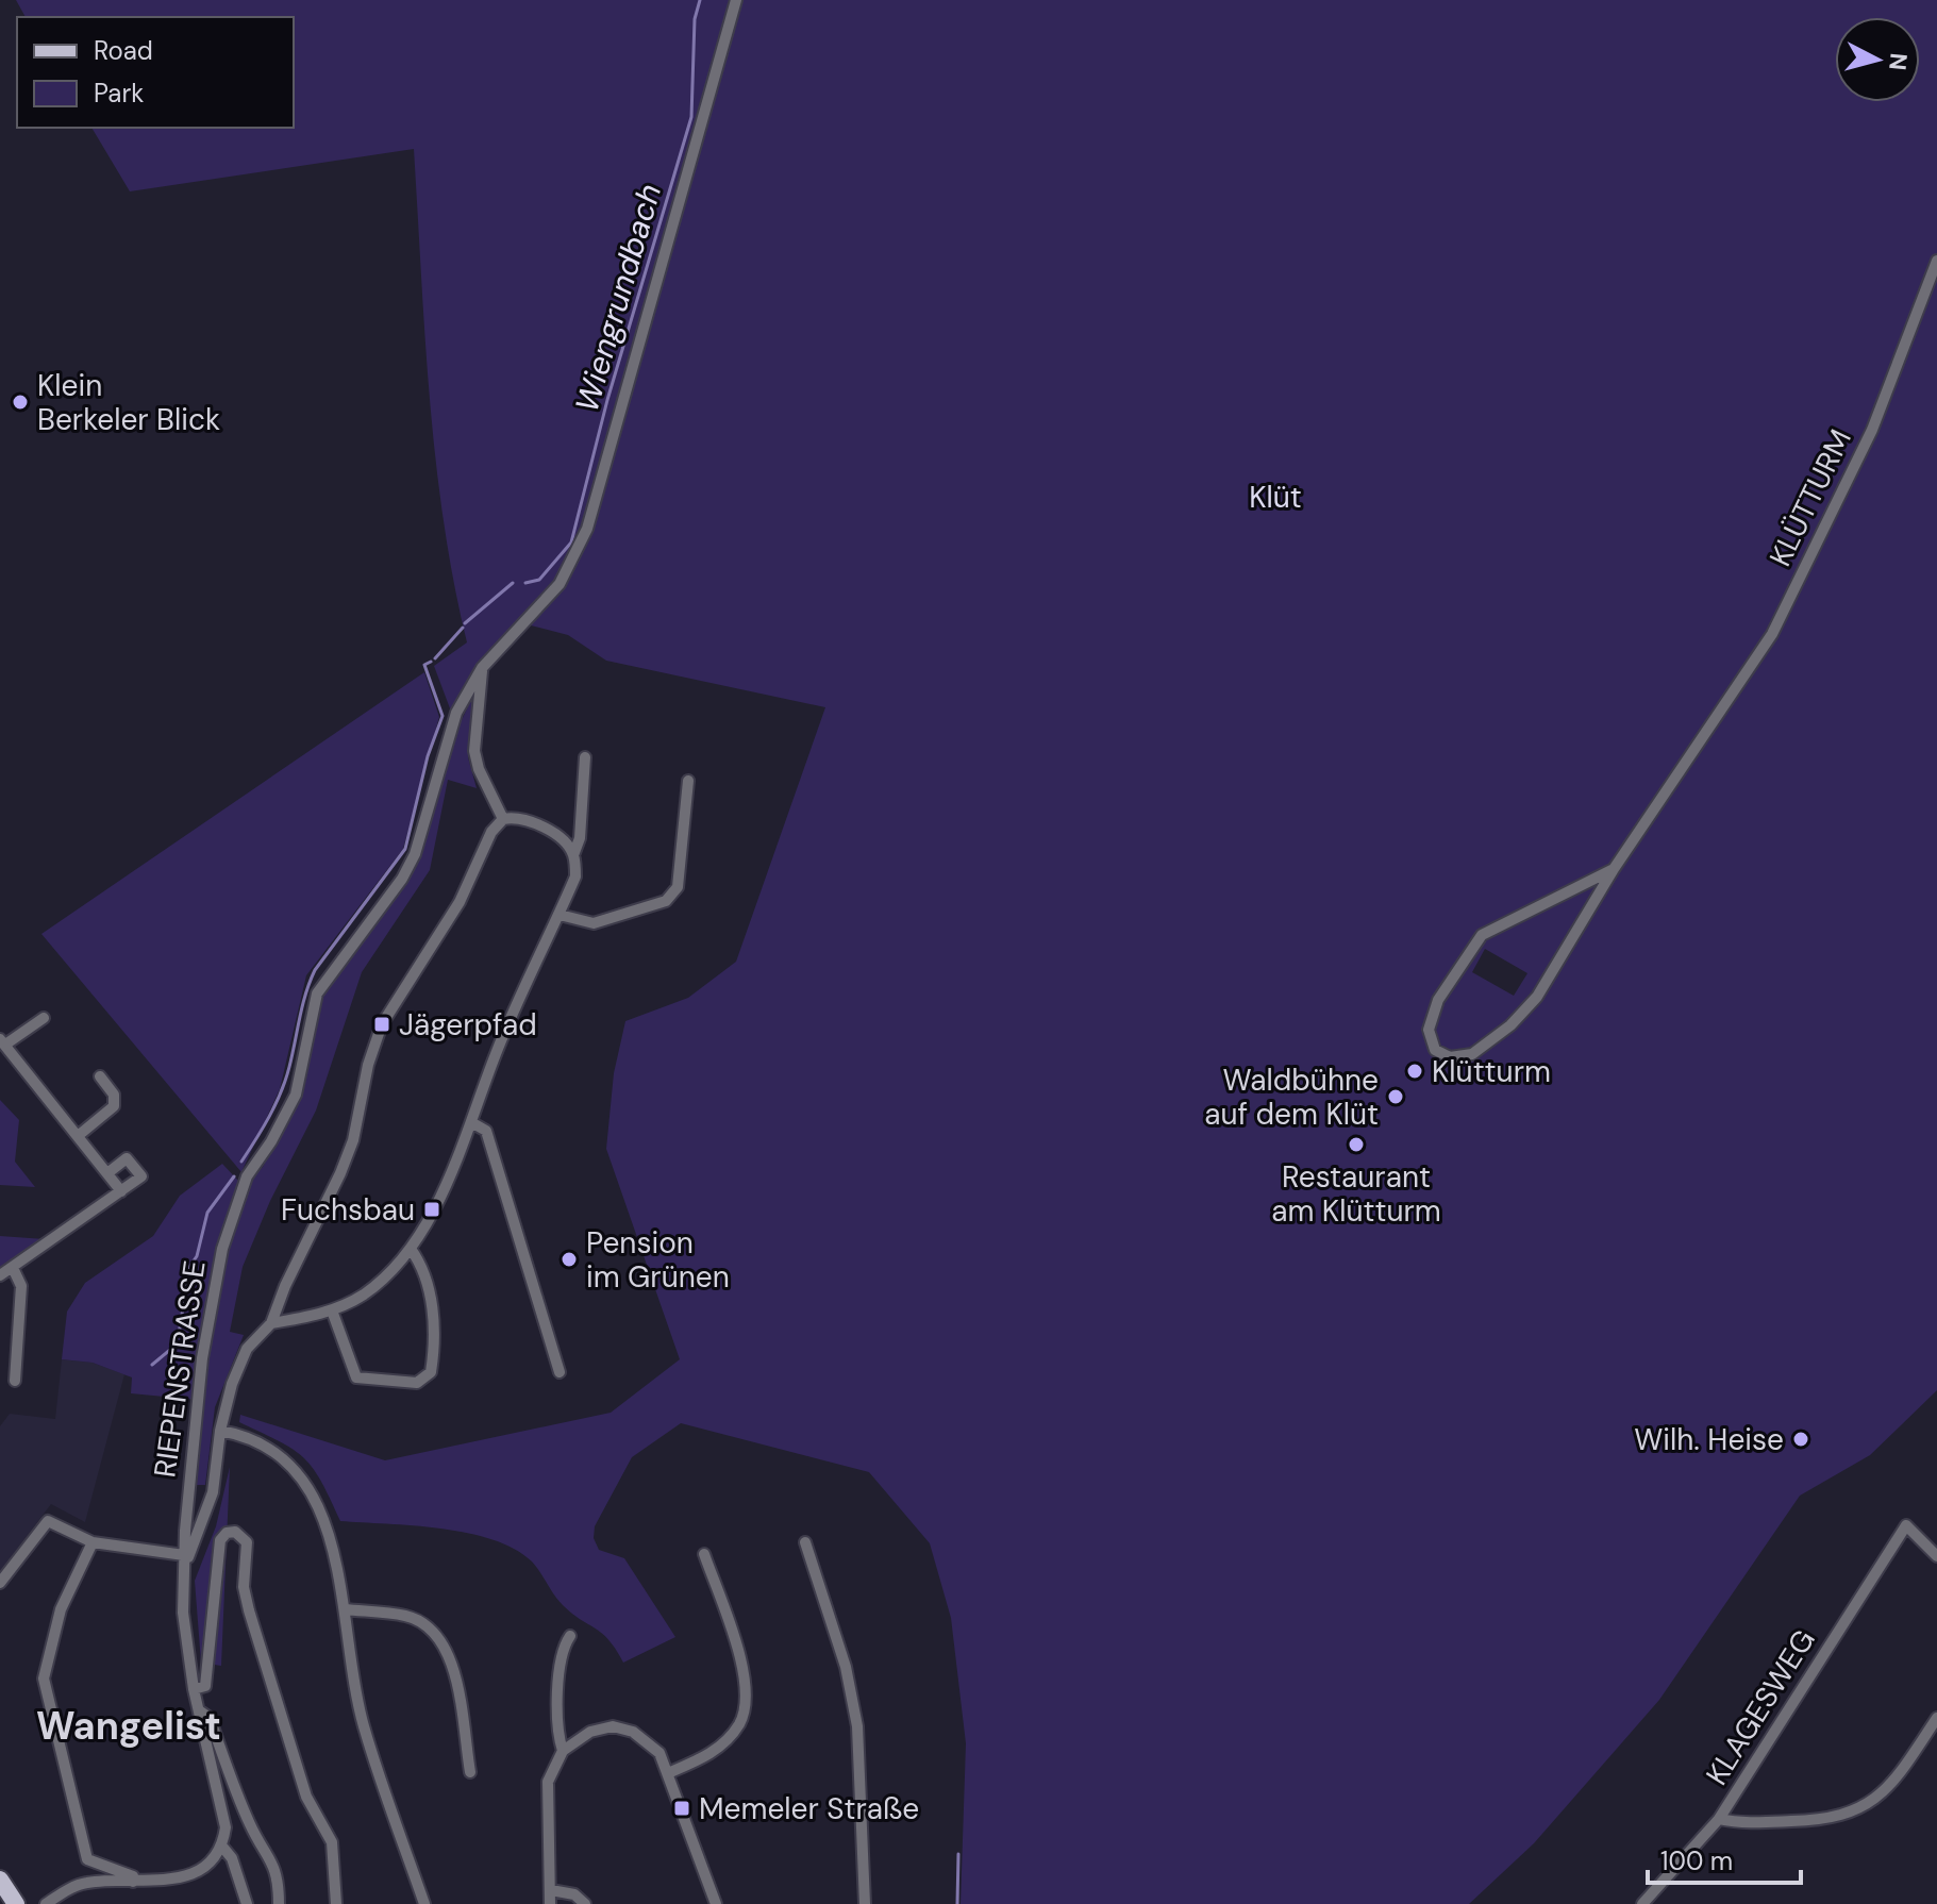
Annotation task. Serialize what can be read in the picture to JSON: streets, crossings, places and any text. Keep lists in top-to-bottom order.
{
  "streets": {
    "street": ["KLÜTTURM", "RIEPENSTRASSE", "KLAGESWEG"]
  },
  "districts": ["Wangelist"],
  "water": ["Wiengrundbach"],
  "parks": ["Klüt"],
  "places": {
    "other": [
      "Klein Berkeler Blick",
      "Klütturm",
      "Waldbühne auf dem Klüt",
      "Restaurant am Klütturm",
      "Pension im Grünen",
      "Wilh. Heise"
    ],
    "transit": ["Jägerpfad", "Fuchsbau", "Memeler Straße"]
  },
  "legend": ["Road", "Park"],
  "scale_bar": "100 m",
  "north": "right"
}
